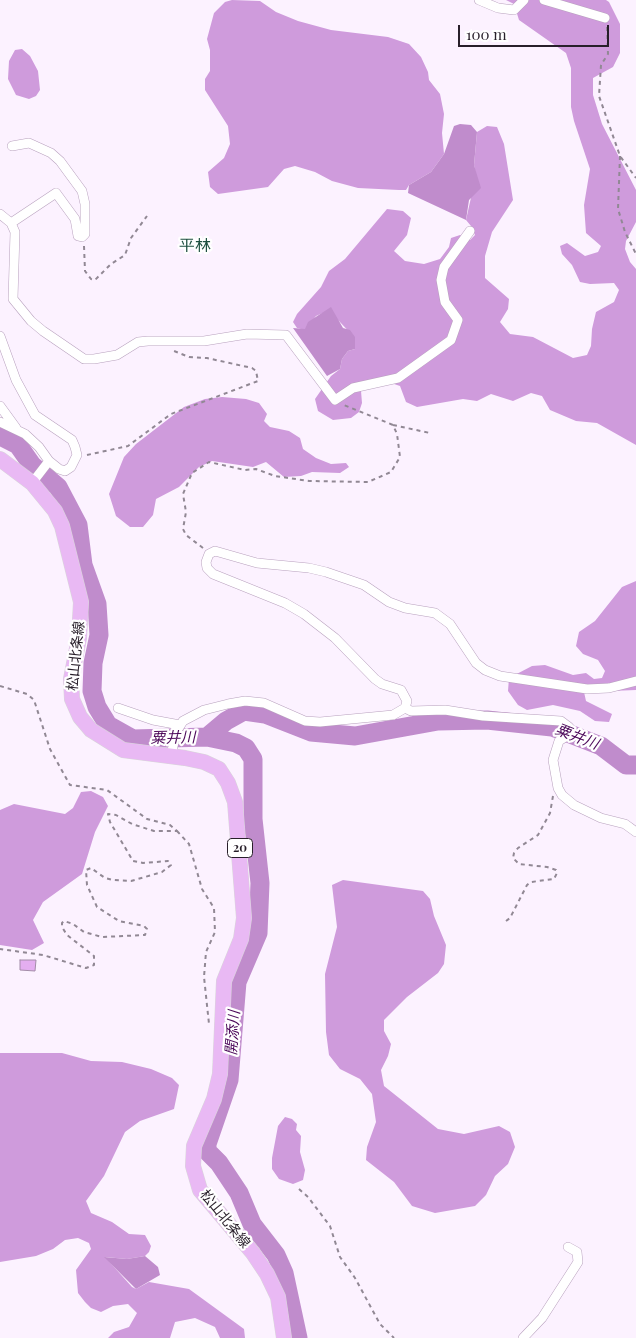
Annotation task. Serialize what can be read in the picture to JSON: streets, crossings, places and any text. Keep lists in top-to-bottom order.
{
  "streets": {
    "main road": ["松山北条線", "20"]
  },
  "districts": ["平林"],
  "water": ["粟井川", "開添川"],
  "scale_bar": "100 m"
}
